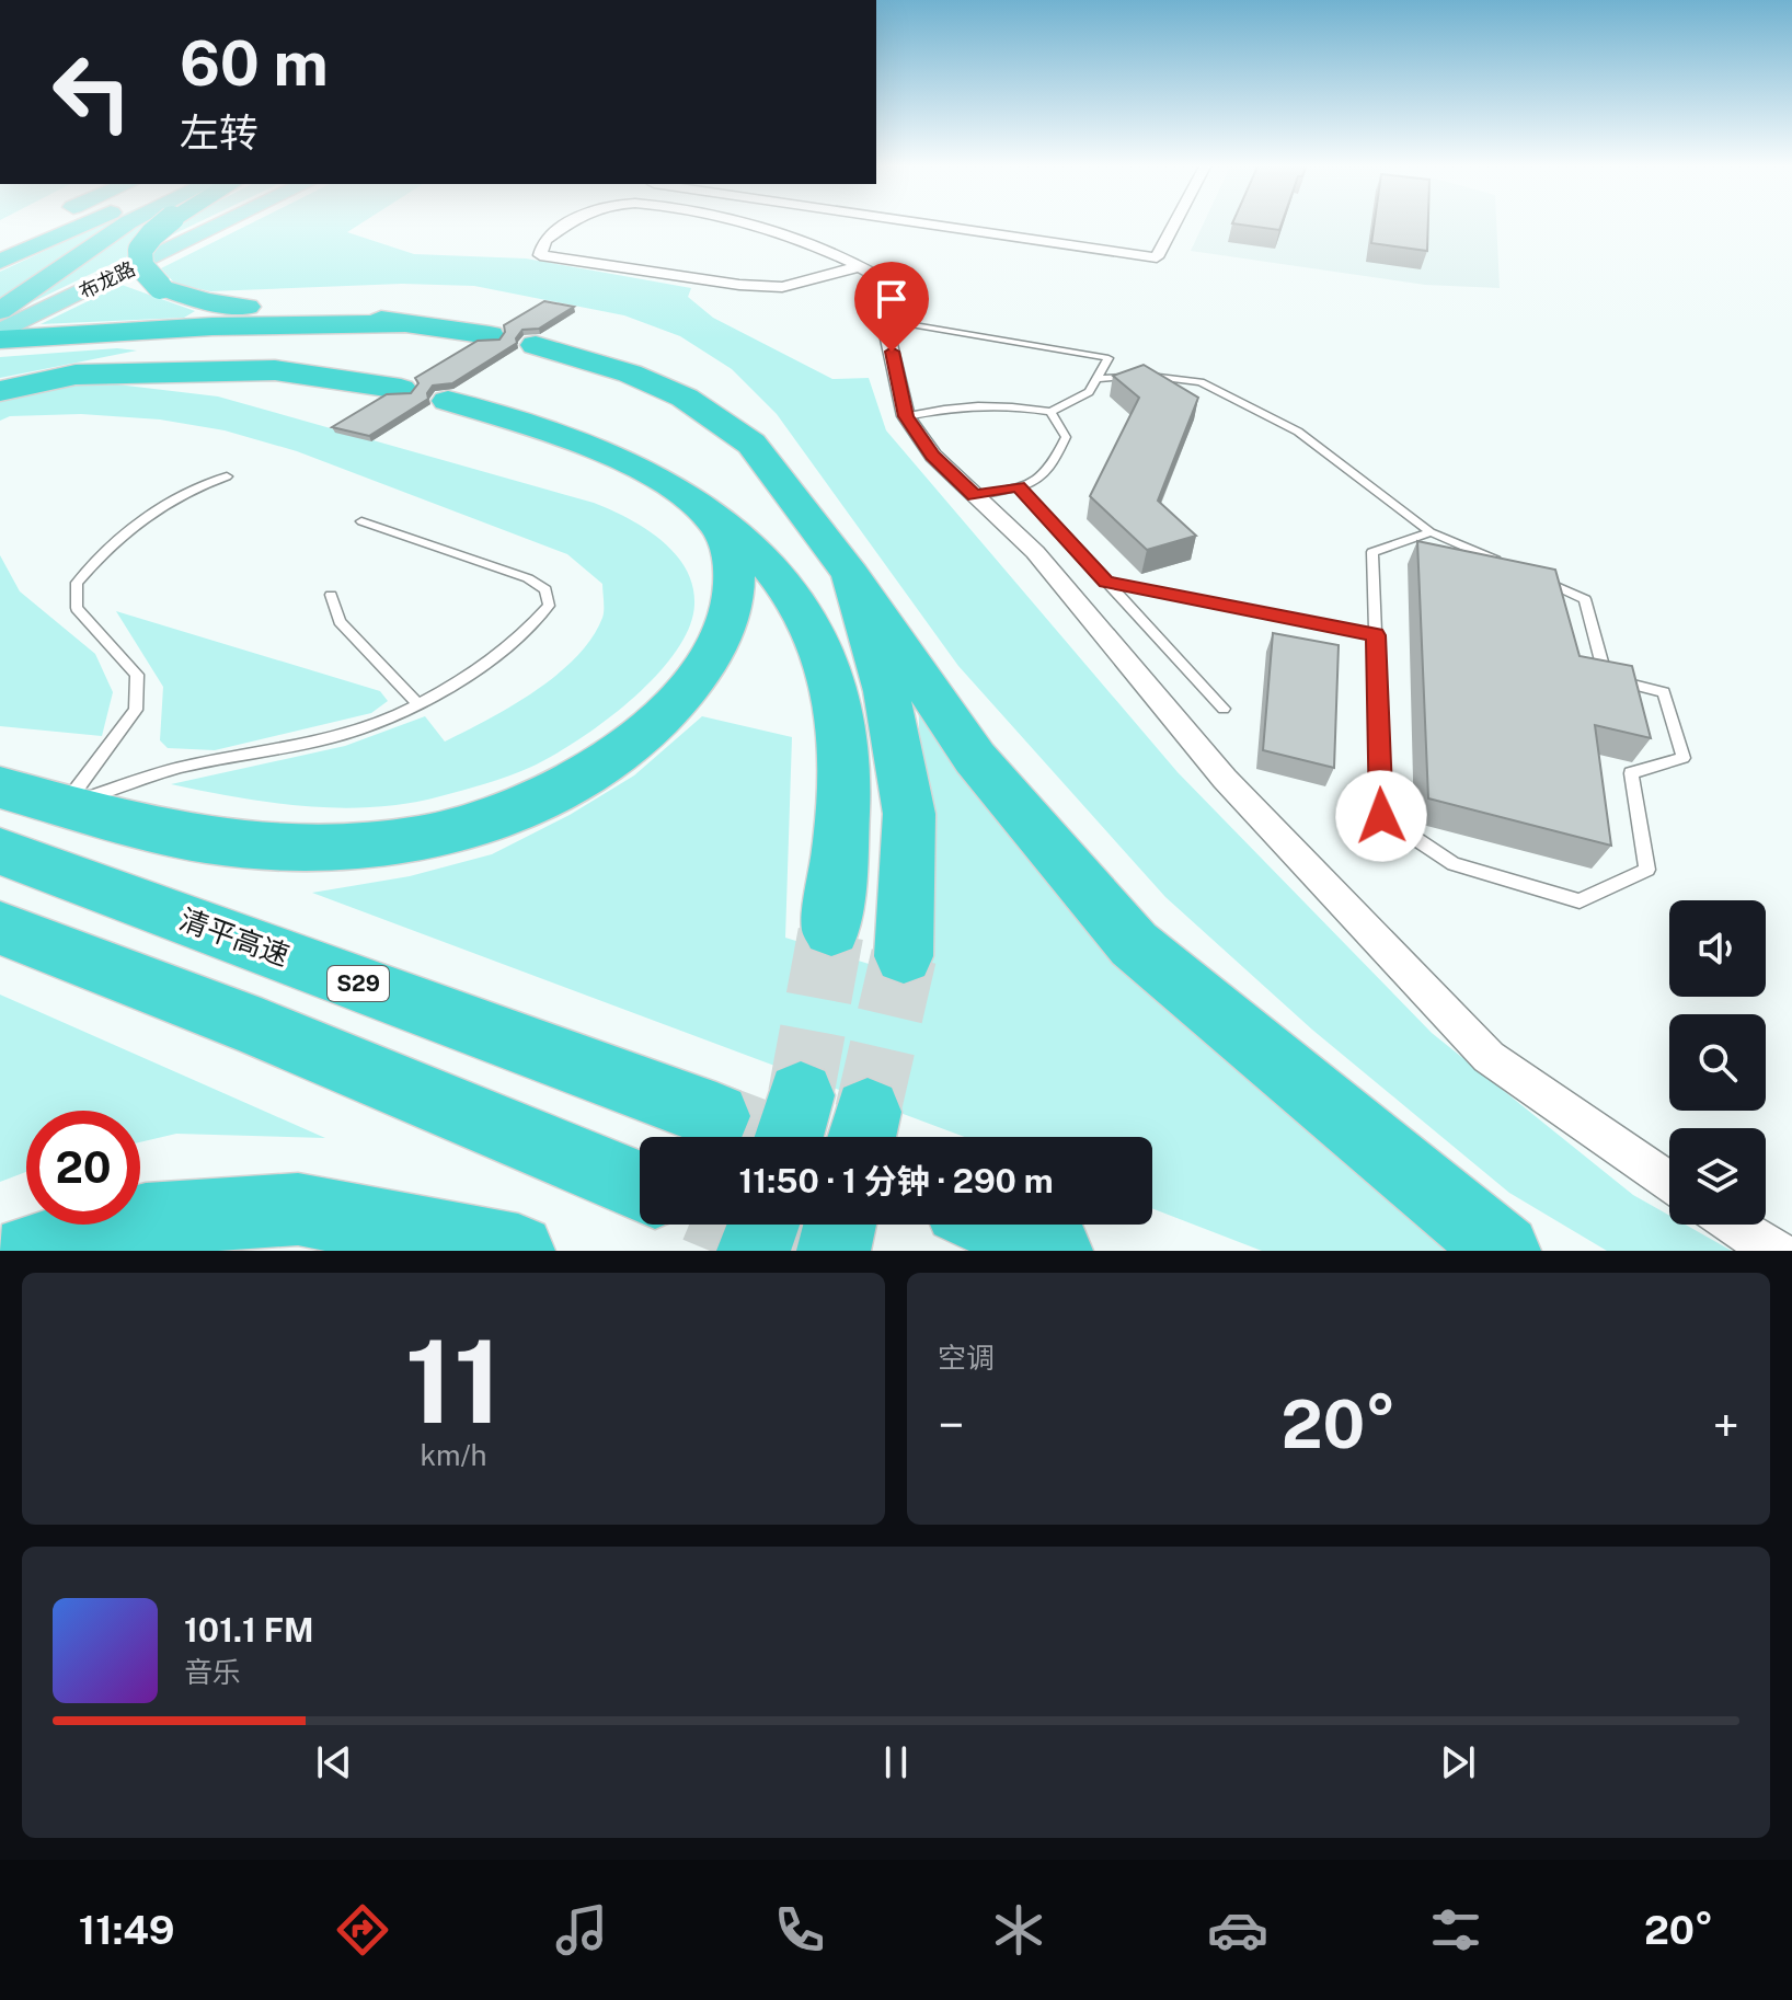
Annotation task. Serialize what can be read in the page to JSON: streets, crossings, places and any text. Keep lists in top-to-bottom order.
{
  "streets": {
    "highway": ["清平高速", "S29"],
    "main road": ["布龙路"]
  },
  "page": {
    "turn": ["60 m", "左转"],
    "limit": "20",
    "trip": "11:50 · 1 分钟 · 290 m",
    "tile": [
      ["11", "km/h"],
      "空调"
    ],
    "heat": ["−", "20°", "+"],
    "song": ["101.1 FM", "音乐"],
    "tabs": ["11:49", "20°"]
  }
}
